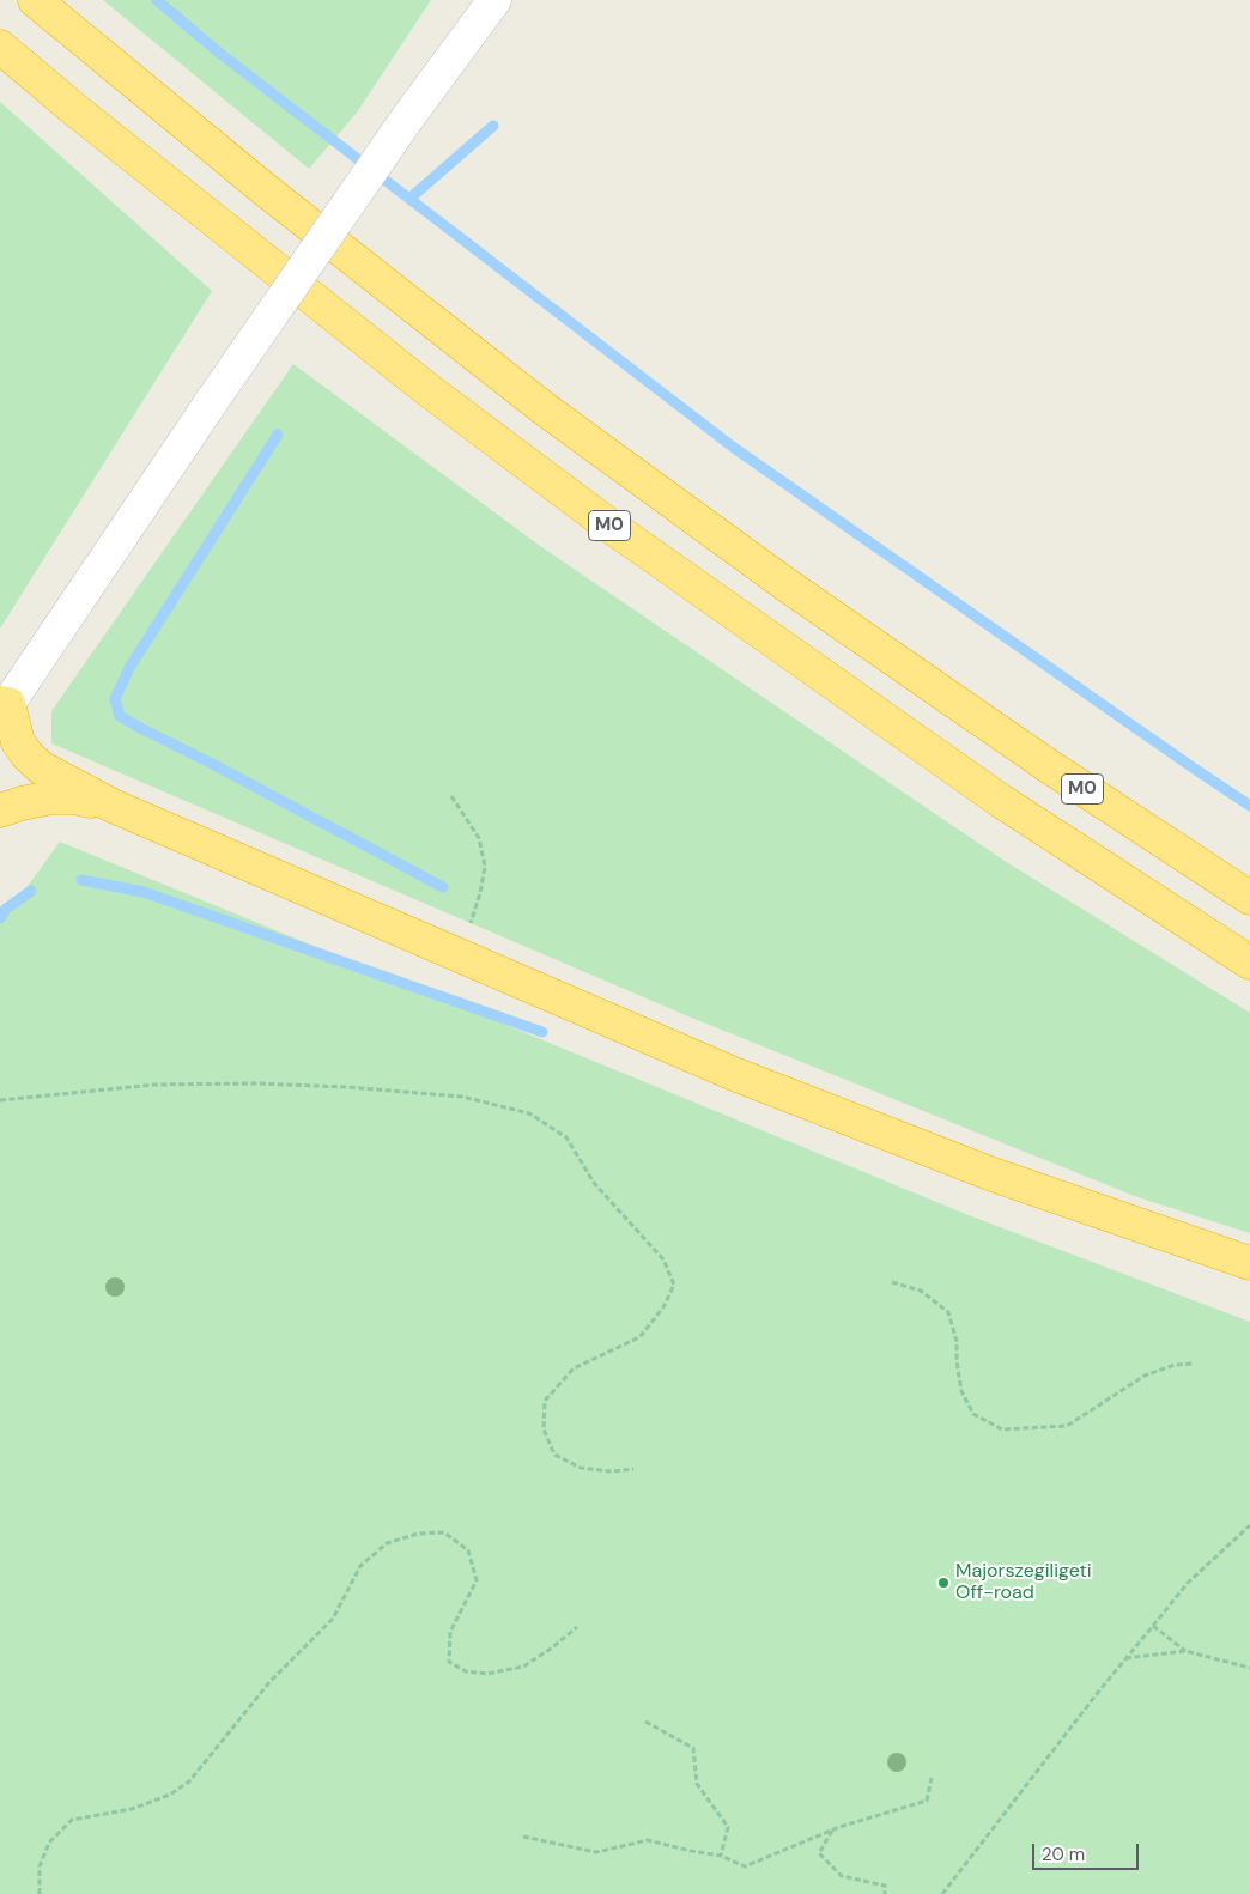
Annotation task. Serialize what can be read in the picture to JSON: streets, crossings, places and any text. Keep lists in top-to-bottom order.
{
  "streets": {
    "highway": ["M0"]
  },
  "places": ["Majorszegiligeti Off-road"],
  "scale_bar": "20 m"
}
